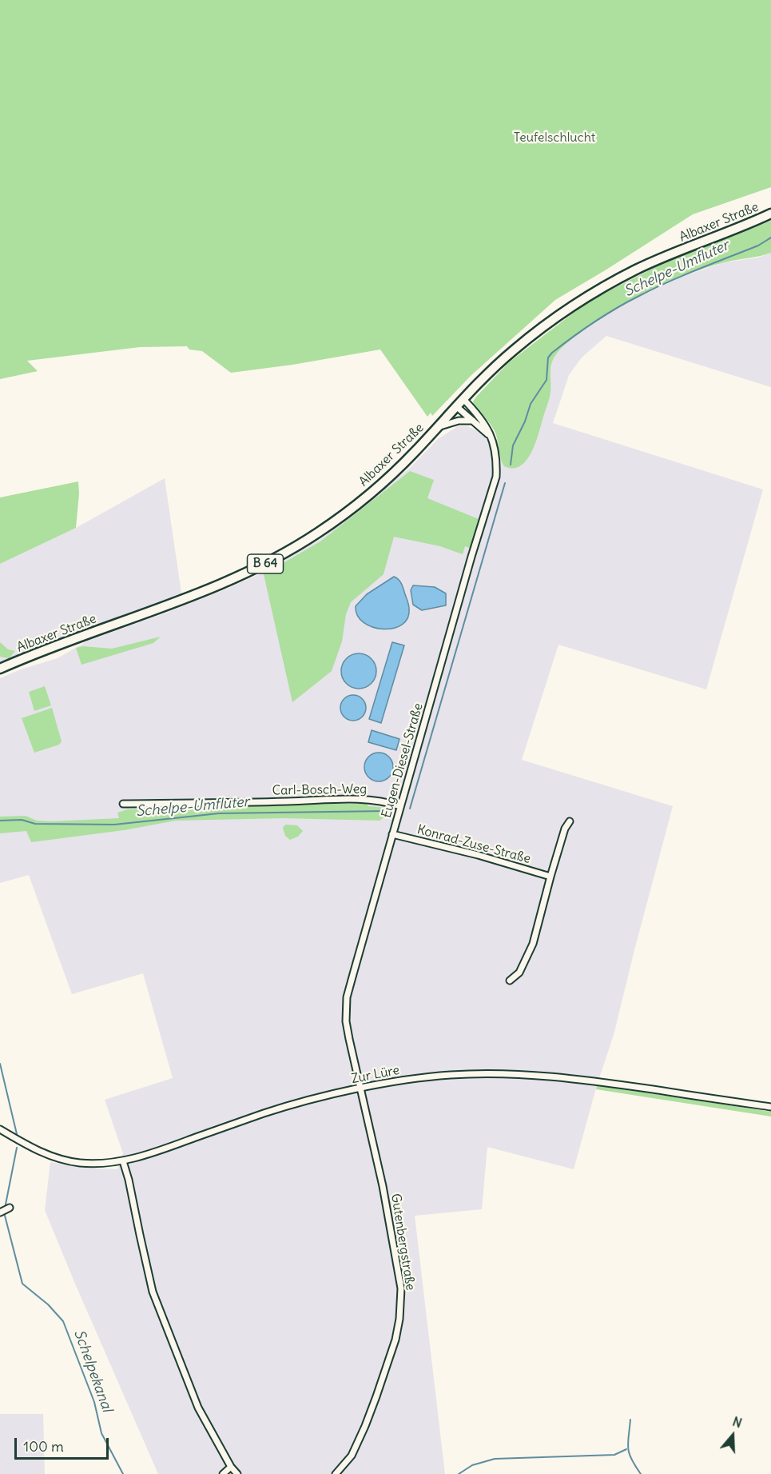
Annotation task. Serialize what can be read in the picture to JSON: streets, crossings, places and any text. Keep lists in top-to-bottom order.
{
  "streets": {
    "main road": ["Albaxer Straße", "B 64"],
    "street": [
      "Eugen-Diesel-Straße",
      "Carl-Bosch-Weg",
      "Konrad-Zuse-Straße",
      "Zur Lüre",
      "Gutenbergstraße"
    ]
  },
  "crossings": [
    ["Albaxer Straße", "Eugen-Diesel-Straße"],
    ["Eugen-Diesel-Straße", "Carl-Bosch-Weg"],
    ["Eugen-Diesel-Straße", "Konrad-Zuse-Straße"],
    ["Eugen-Diesel-Straße", "Zur Lüre"],
    ["Eugen-Diesel-Straße", "Gutenbergstraße"],
    ["Zur Lüre", "Gutenbergstraße"]
  ],
  "water": ["Schelpe-Umfluter", "Schelpekanal"],
  "parks": ["Teufelschlucht"],
  "scale_bar": "100 m",
  "north": "top"
}
